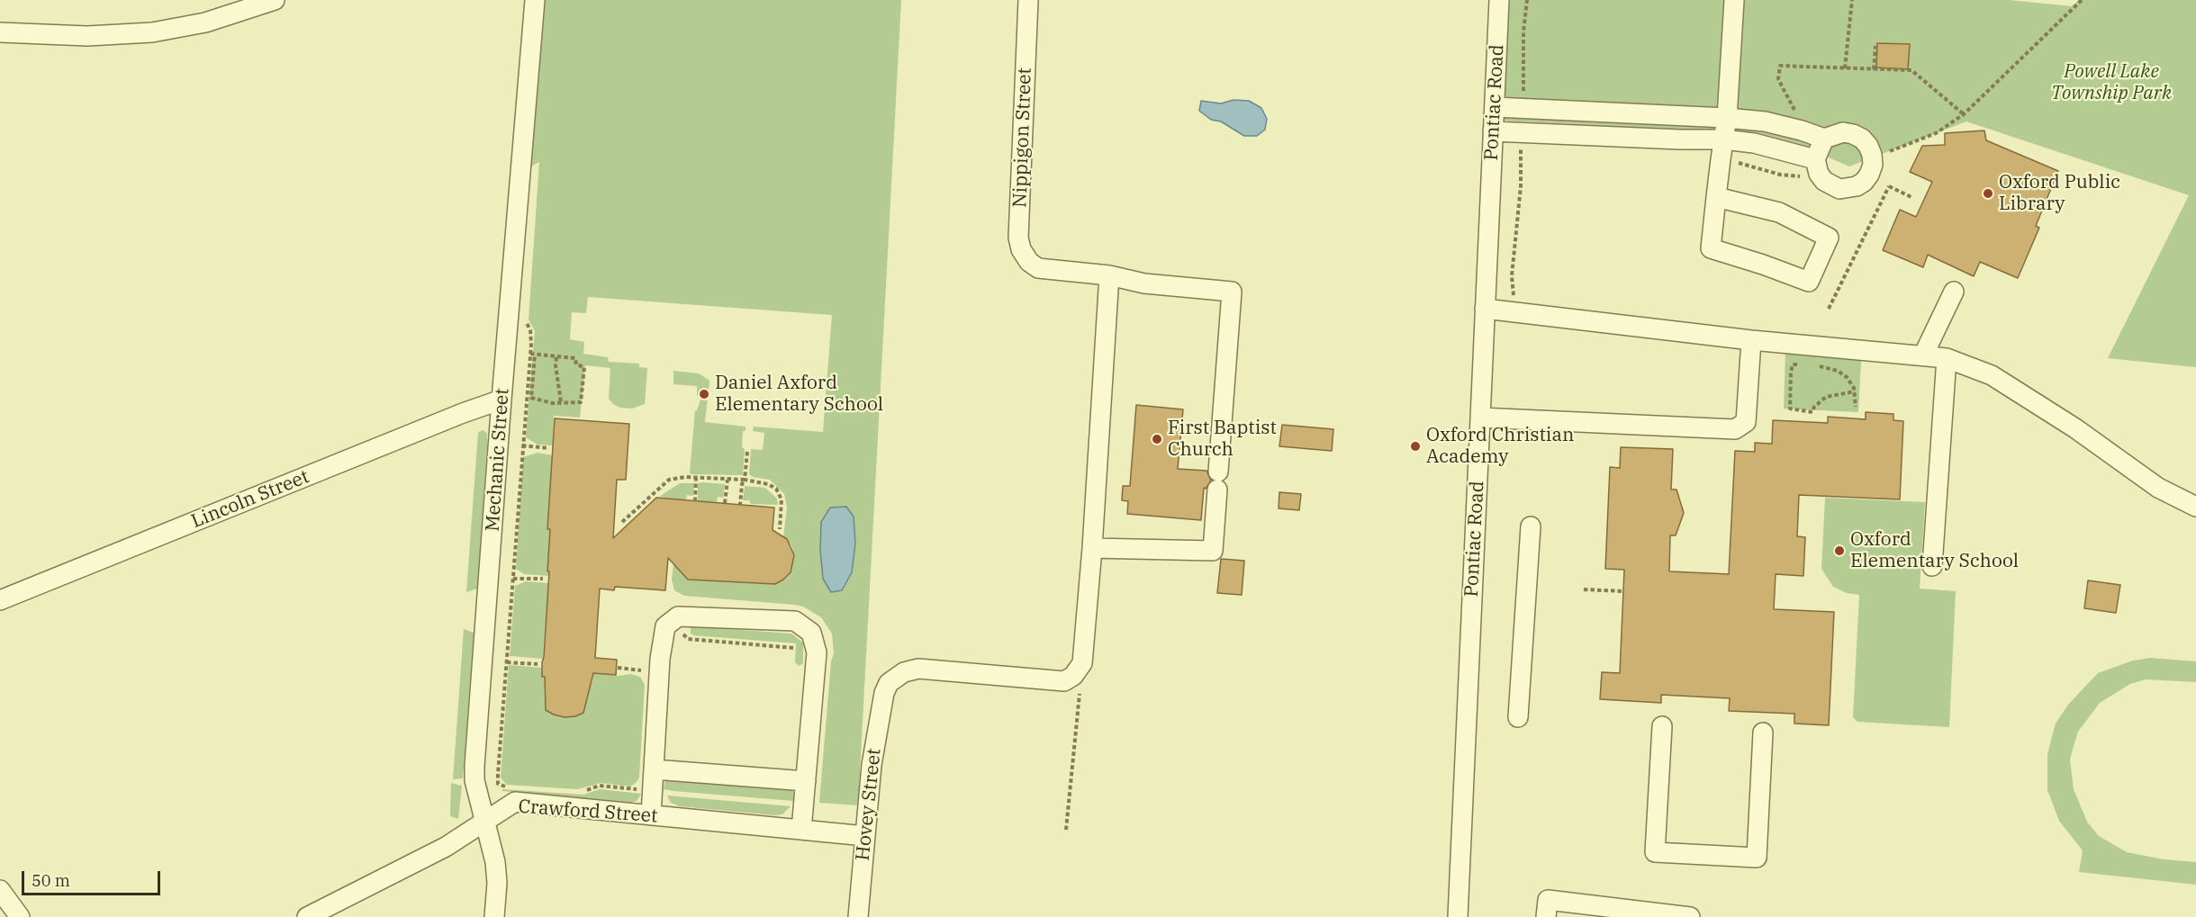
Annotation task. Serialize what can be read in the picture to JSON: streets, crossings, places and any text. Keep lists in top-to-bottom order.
{
  "streets": {
    "street": [
      "Pontiac Road",
      "Nippigon Street",
      "Mechanic Street",
      "Lincoln Street",
      "Hovey Street",
      "Crawford Street"
    ]
  },
  "crossings": [
    ["Mechanic Street", "Lincoln Street"],
    ["Mechanic Street", "Crawford Street"],
    ["Hovey Street", "Crawford Street"]
  ],
  "parks": ["Powell Lake Township Park"],
  "places": [
    "Oxford Public Library",
    "Daniel Axford Elementary School",
    "First Baptist Church",
    "Oxford Christian Academy",
    "Oxford Elementary School"
  ],
  "scale_bar": "50 m"
}
